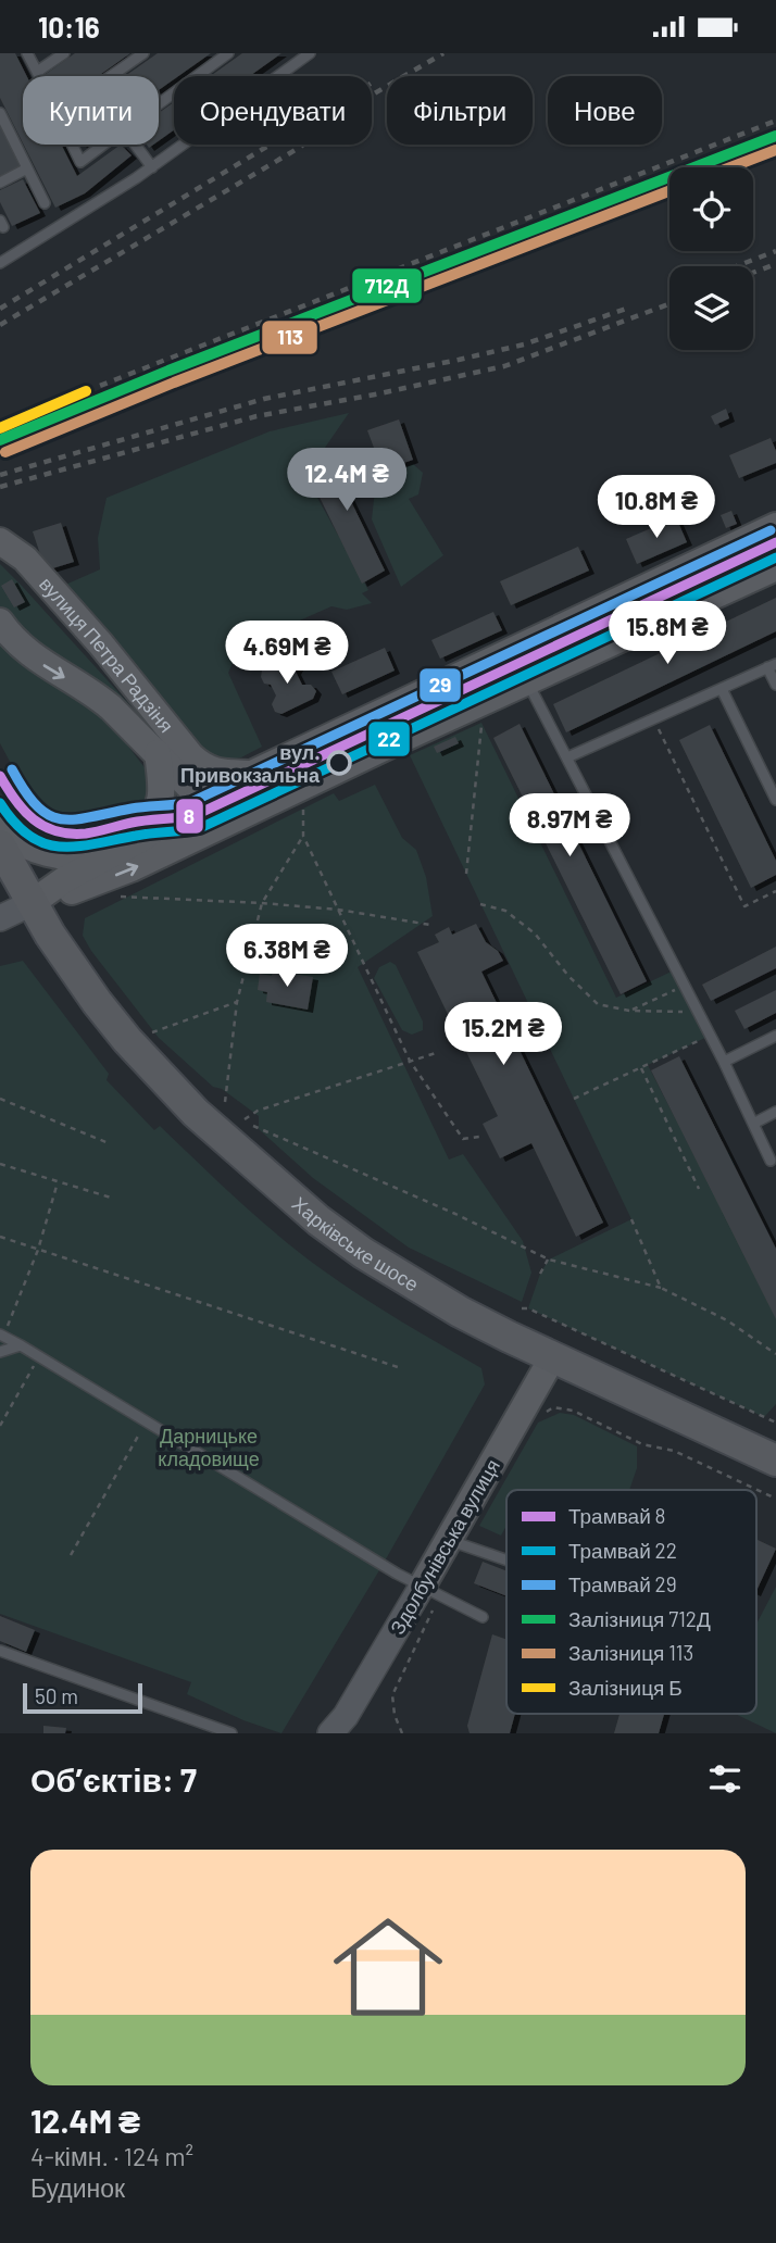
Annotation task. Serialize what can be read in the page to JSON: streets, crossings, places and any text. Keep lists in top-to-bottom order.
{
  "streets": {
    "main road": ["вулиця Петра Радзіня", "Харківське шосе", "Здолбунівська вулиця"]
  },
  "crossings": [
    ["Харківське шосе", "Здолбунівська вулиця"]
  ],
  "parks": ["Дарницьке кладовище"],
  "places": ["вул. Привокзальна"],
  "lines": [
    "rail line 712Д",
    "rail line 113",
    "rail line Б",
    "tram line 29",
    "tram line 8",
    "tram line 22"
  ],
  "legend": [
    "Трамвай 8",
    "Трамвай 22",
    "Трамвай 29",
    "Залізниця 712Д",
    "Залізниця 113",
    "Залізниця Б"
  ],
  "scale_bar": "50 m",
  "page": {
    "status": "10:16",
    "chip": [
      "Купити",
      "Орендувати",
      "Фільтри",
      "Нове"
    ],
    "price": [
      "12.4M ₴",
      "10.8M ₴",
      "15.8M ₴",
      "4.69M ₴",
      "8.97M ₴",
      "6.38M ₴",
      "15.2M ₴"
    ],
    "scale": "50 m",
    "heading": "Об’єктів: 7",
    "list": [
      {
        "name": "12.4M ₴",
        "note": "4-кімн. · 124 m² · Будинок"
      }
    ]
  }
}
